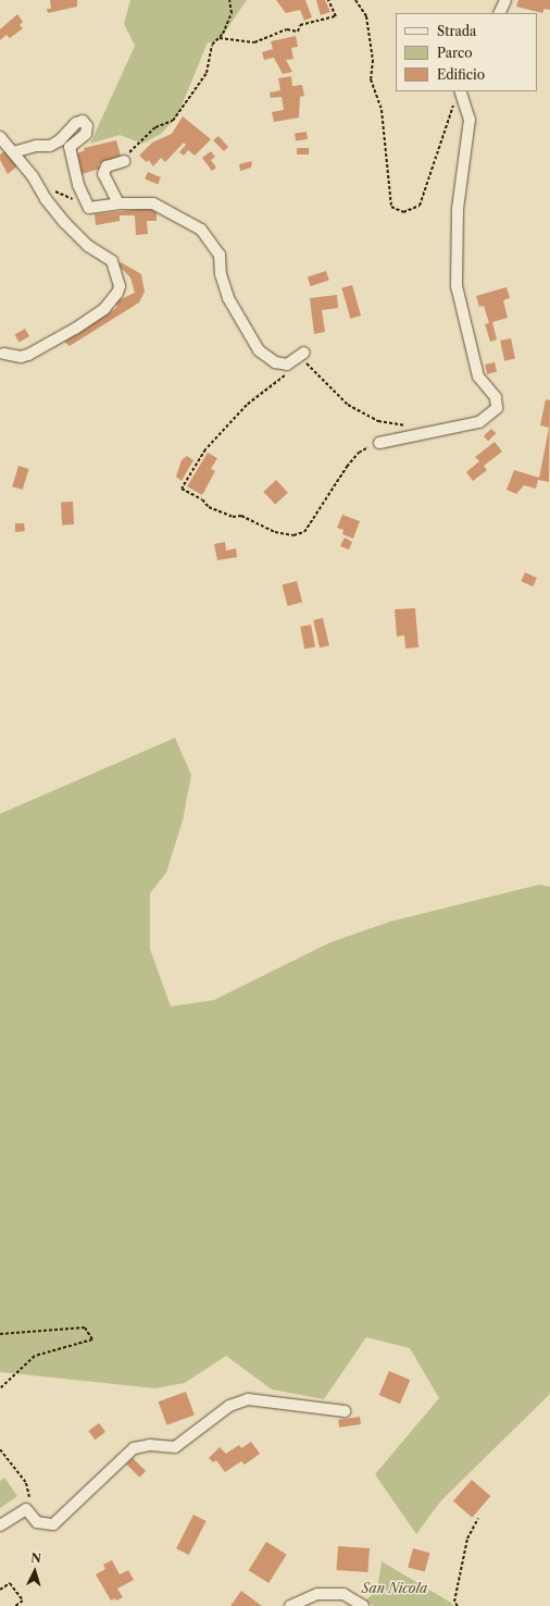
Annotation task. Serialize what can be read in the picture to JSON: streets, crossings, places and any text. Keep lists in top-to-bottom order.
{
  "parks": ["San Nicola"],
  "legend": ["Strada", "Parco", "Edificio"],
  "north": "top"
}
